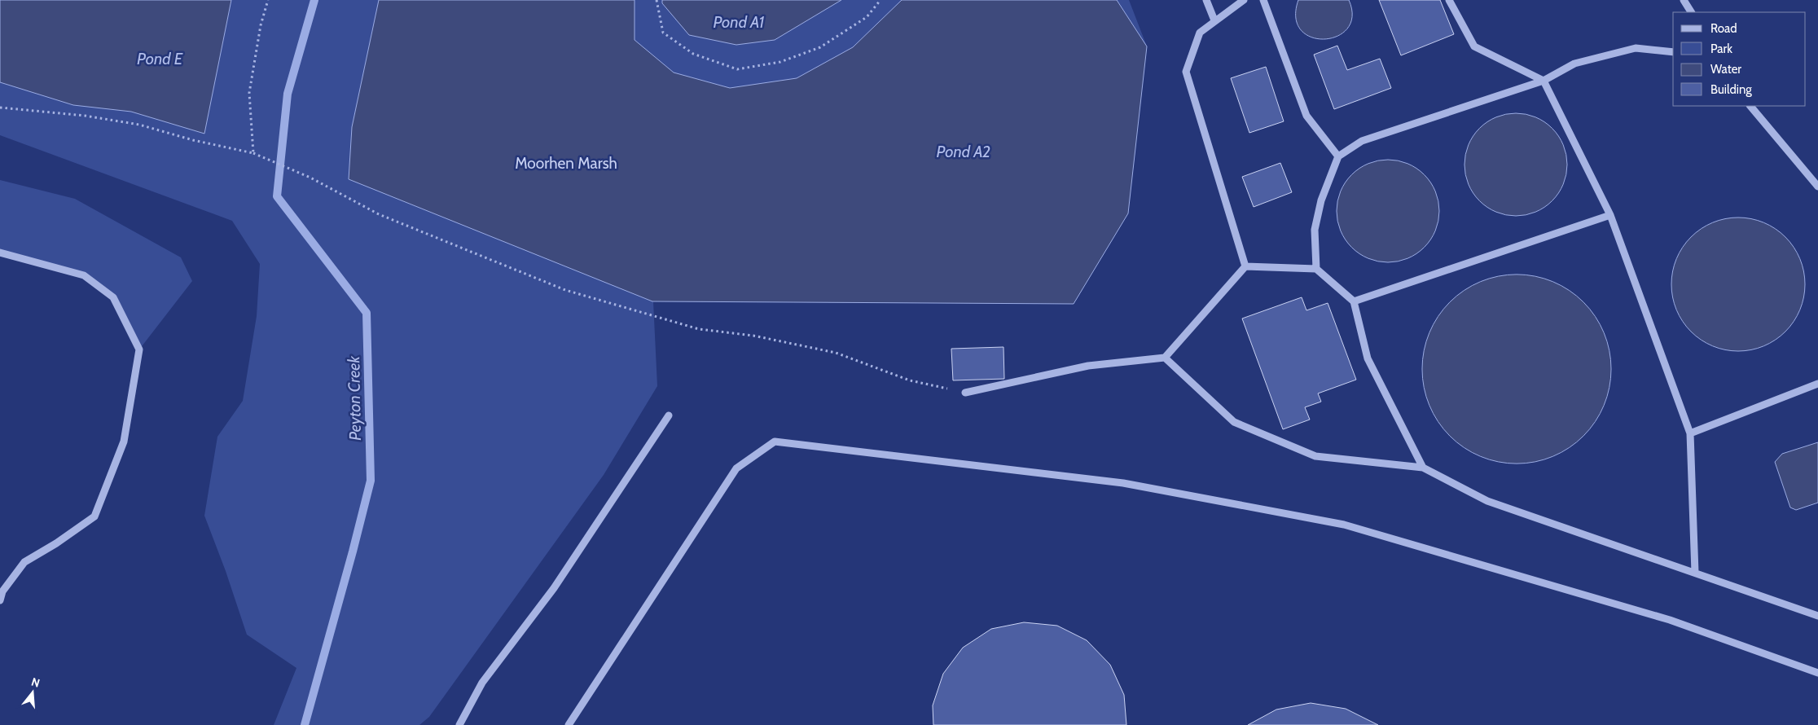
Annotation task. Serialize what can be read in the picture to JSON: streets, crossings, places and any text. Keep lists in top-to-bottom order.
{
  "water": [
    "Pond A1",
    "Pond E",
    "Pond A2",
    "Peyton Creek"
  ],
  "parks": ["Moorhen Marsh"],
  "legend": [
    "Road",
    "Park",
    "Water",
    "Building"
  ],
  "north": "top"
}
